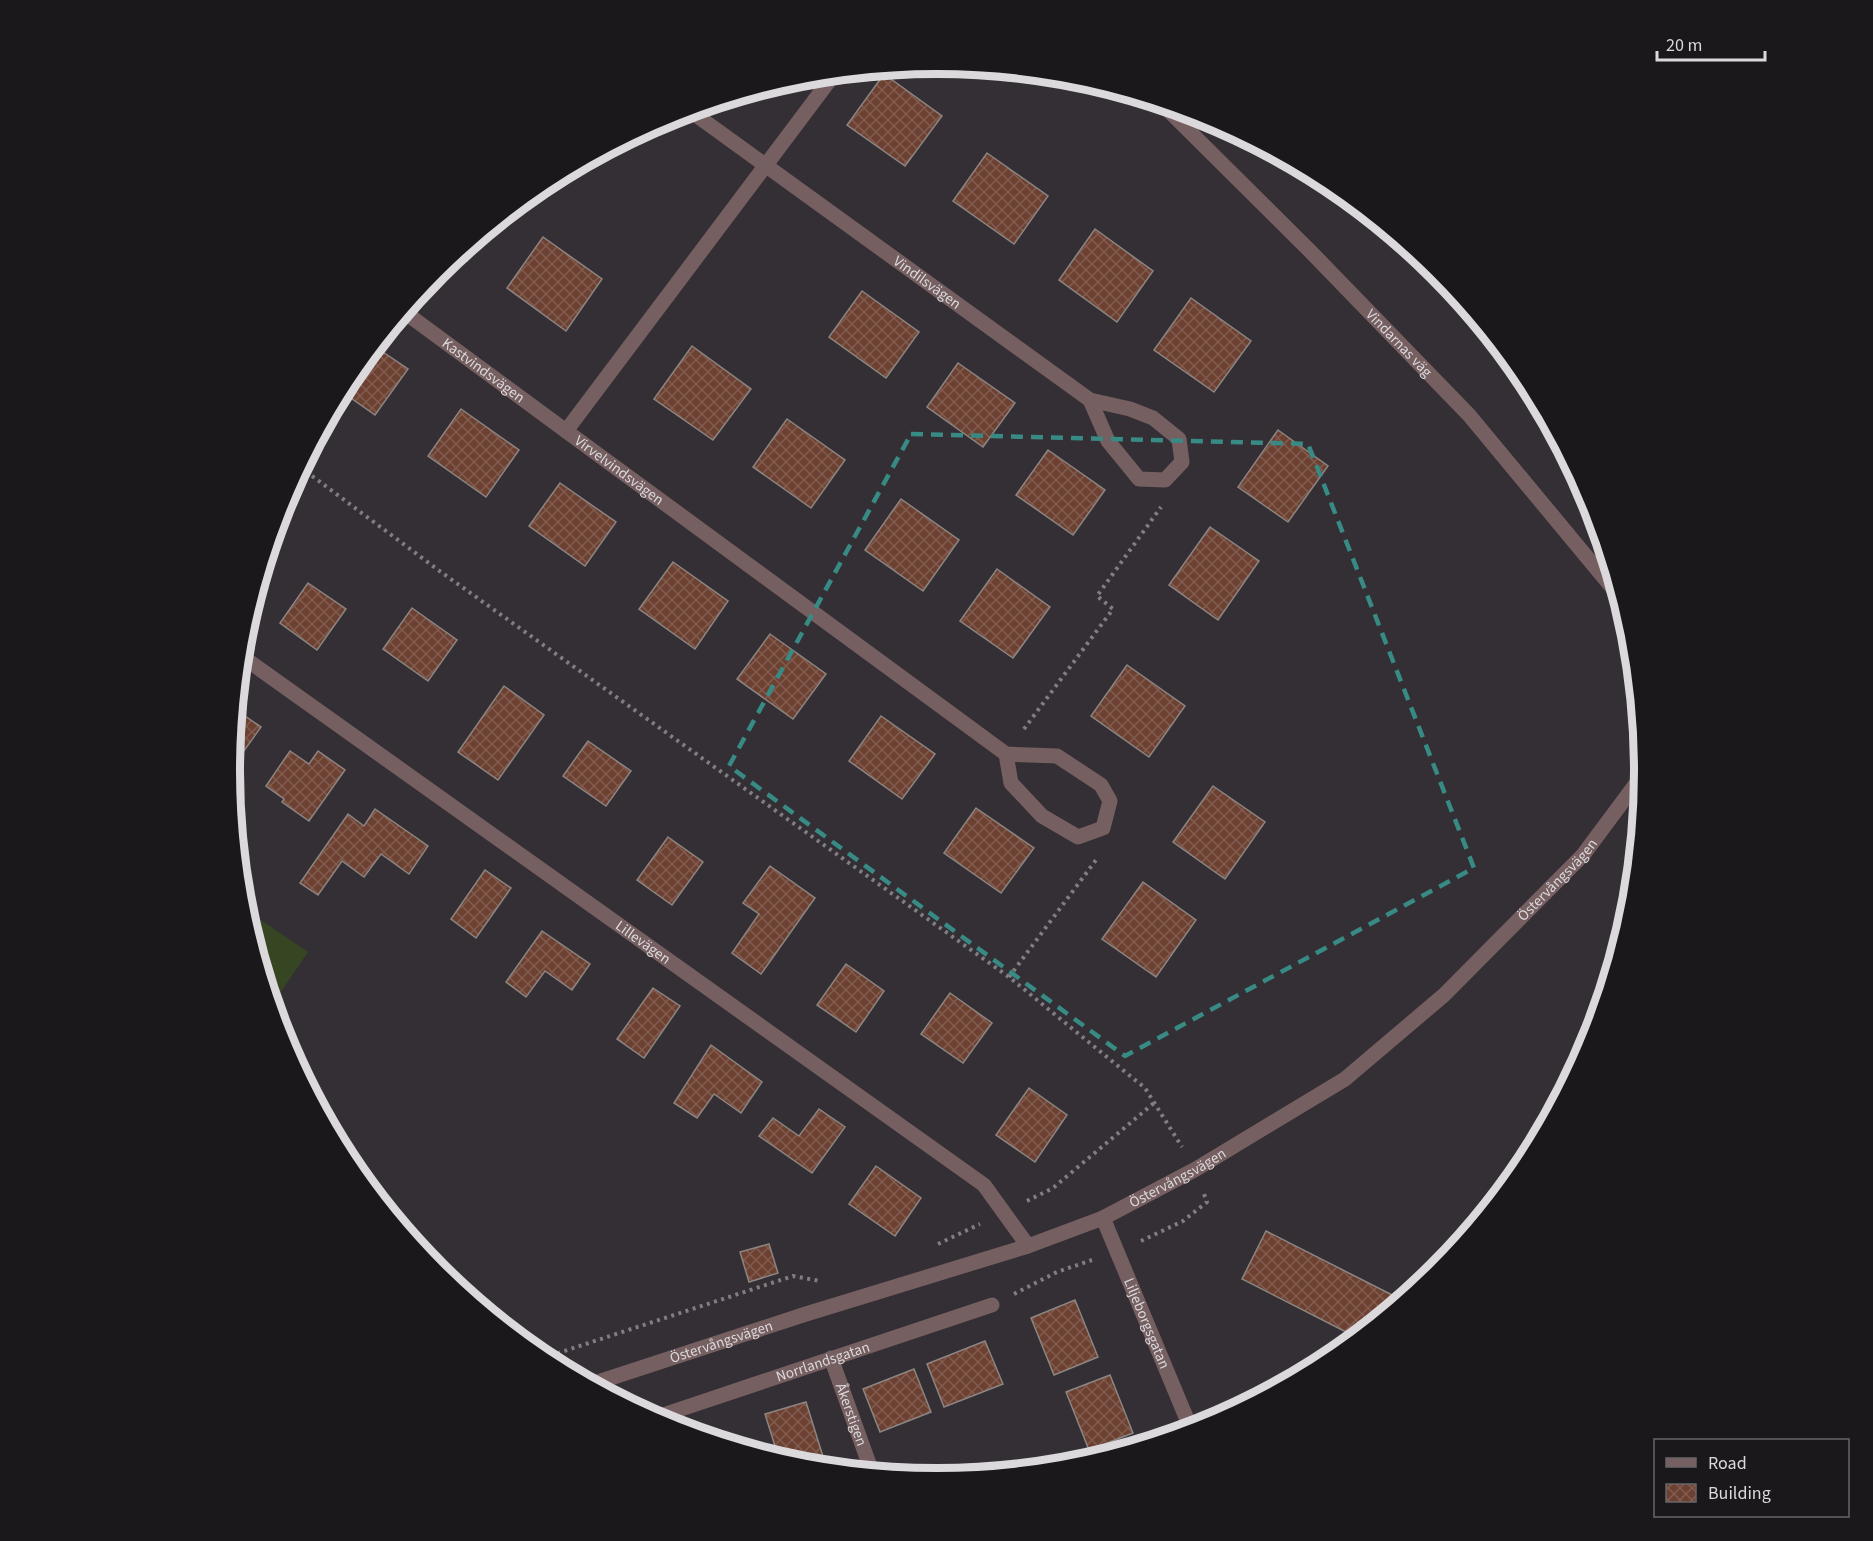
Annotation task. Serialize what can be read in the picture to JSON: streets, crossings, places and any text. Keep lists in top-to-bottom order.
{
  "streets": {
    "street": [
      "Vindilsvägen",
      "Vindarnas väg",
      "Kastvindsvägen",
      "Virvelvindsvägen",
      "Östervångsvägen",
      "Lillevägen",
      "Liljeborgsgatan",
      "Norrlandsgatan",
      "Åkerstigen"
    ]
  },
  "crossings": [
    ["Vindilsvägen", "Virvelvindsvägen"],
    ["Kastvindsvägen", "Virvelvindsvägen"],
    ["Östervångsvägen", "Lillevägen"],
    ["Östervångsvägen", "Liljeborgsgatan"],
    ["Norrlandsgatan", "Åkerstigen"]
  ],
  "legend": ["Road", "Building"],
  "scale_bar": "20 m"
}
